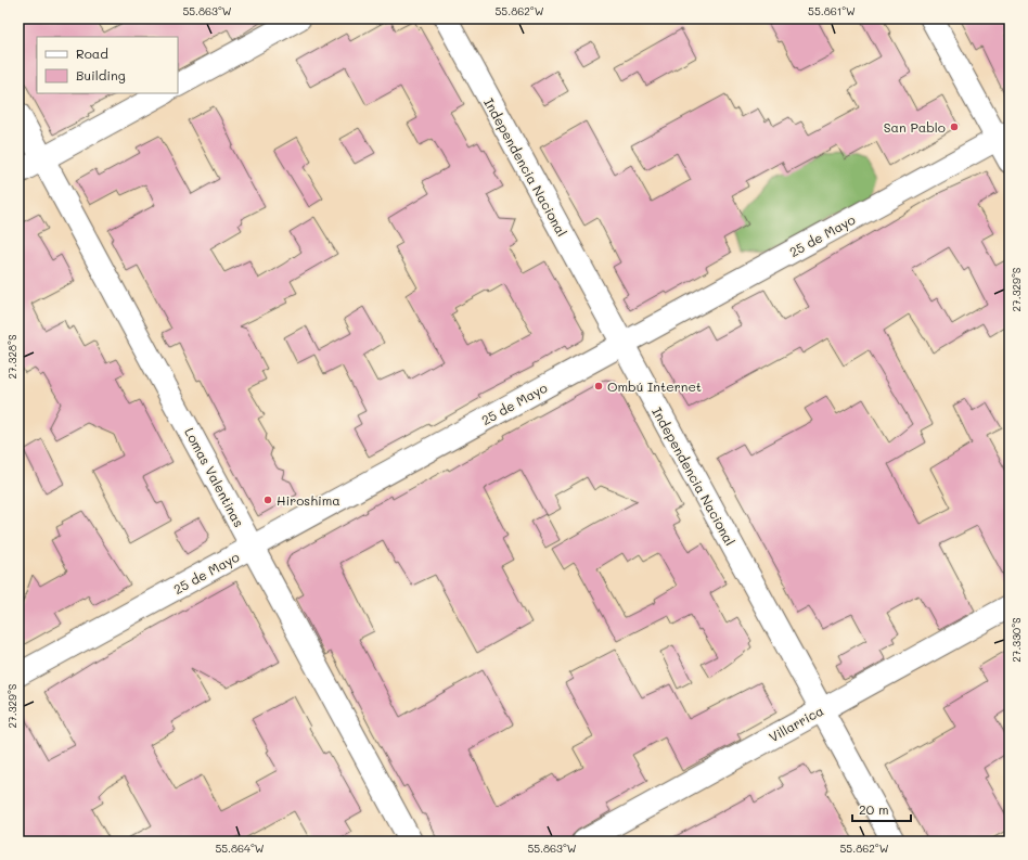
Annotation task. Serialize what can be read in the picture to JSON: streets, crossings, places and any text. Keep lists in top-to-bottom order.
{
  "streets": {
    "street": [
      "Independencia Nacional",
      "25 de Mayo",
      "Lomas Valentinas",
      "Villarrica"
    ]
  },
  "crossings": [
    ["Independencia Nacional", "25 de Mayo"],
    ["Independencia Nacional", "Villarrica"],
    ["25 de Mayo", "Lomas Valentinas"]
  ],
  "places": ["San Pablo", "Ombú Internet", "Hiroshima"],
  "legend": ["Road", "Building"],
  "scale_bar": "20 m",
  "coordinates": [
    "55.863°W",
    "55.862°W",
    "55.861°W",
    "27.329°S",
    "27.328°S",
    "27.330°S",
    "55.864°W"
  ]
}
